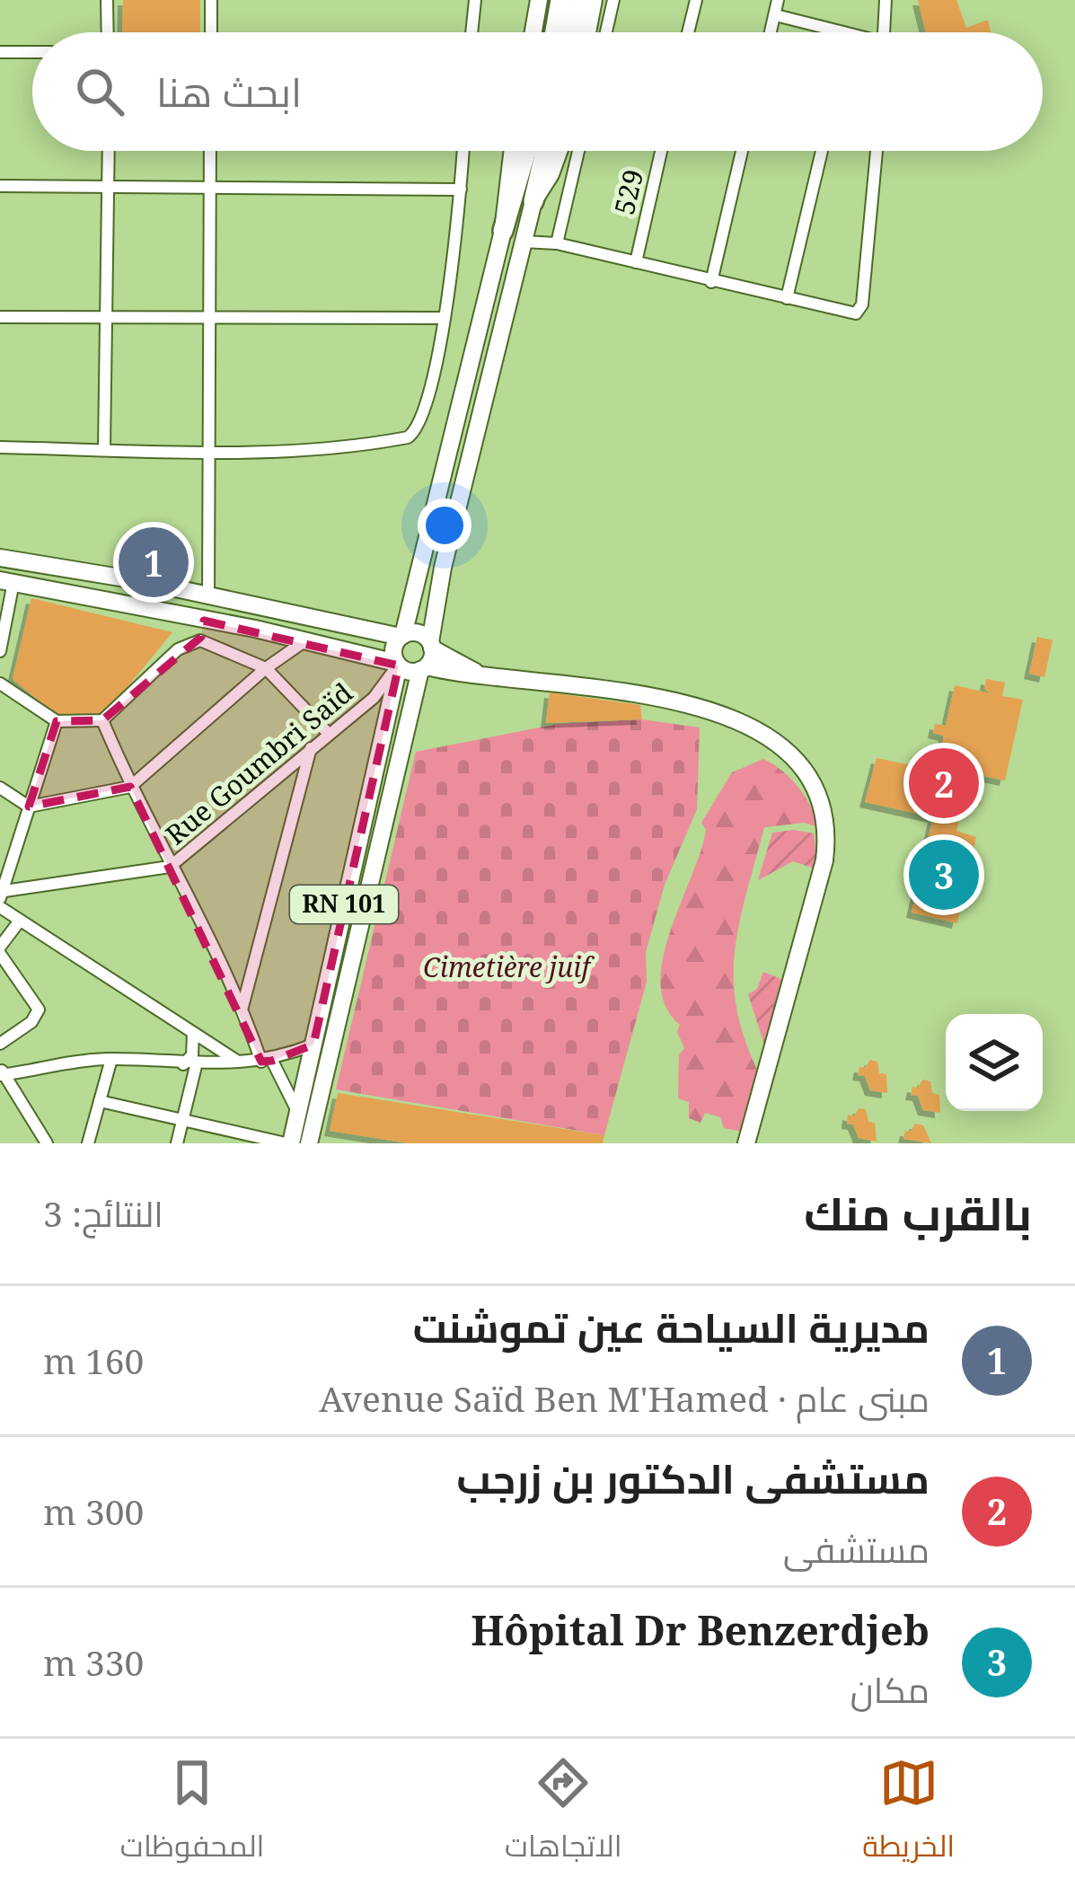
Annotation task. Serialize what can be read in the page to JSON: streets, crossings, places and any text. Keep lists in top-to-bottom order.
{
  "streets": {
    "main road": ["RN 101"],
    "street": ["529", "Rue Goumbri Saïd"]
  },
  "crossings": [
    ["Rue Goumbri Saïd", "RN 101"]
  ],
  "parks": ["Cimetière juif"],
  "page": {
    "search": "ابحث هنا",
    "pins": ["1", "2", "3"],
    "heading": ["بالقرب منك", "النتائج: 3"],
    "list": [
      {
        "mark": "1",
        "name": "مديرية السياحة عين تموشنت",
        "note": "مبنى عام · Avenue Saïd Ben M'Hamed",
        "value": "160 m"
      },
      {
        "mark": "2",
        "name": "مستشفى الدكتور بن زرجب",
        "note": "مستشفى",
        "value": "300 m"
      },
      {
        "mark": "3",
        "name": "Hôpital Dr Benzerdjeb",
        "note": "مكان",
        "value": "330 m"
      }
    ],
    "nav": ["الخريطة", "الاتجاهات", "المحفوظات"]
  }
}
